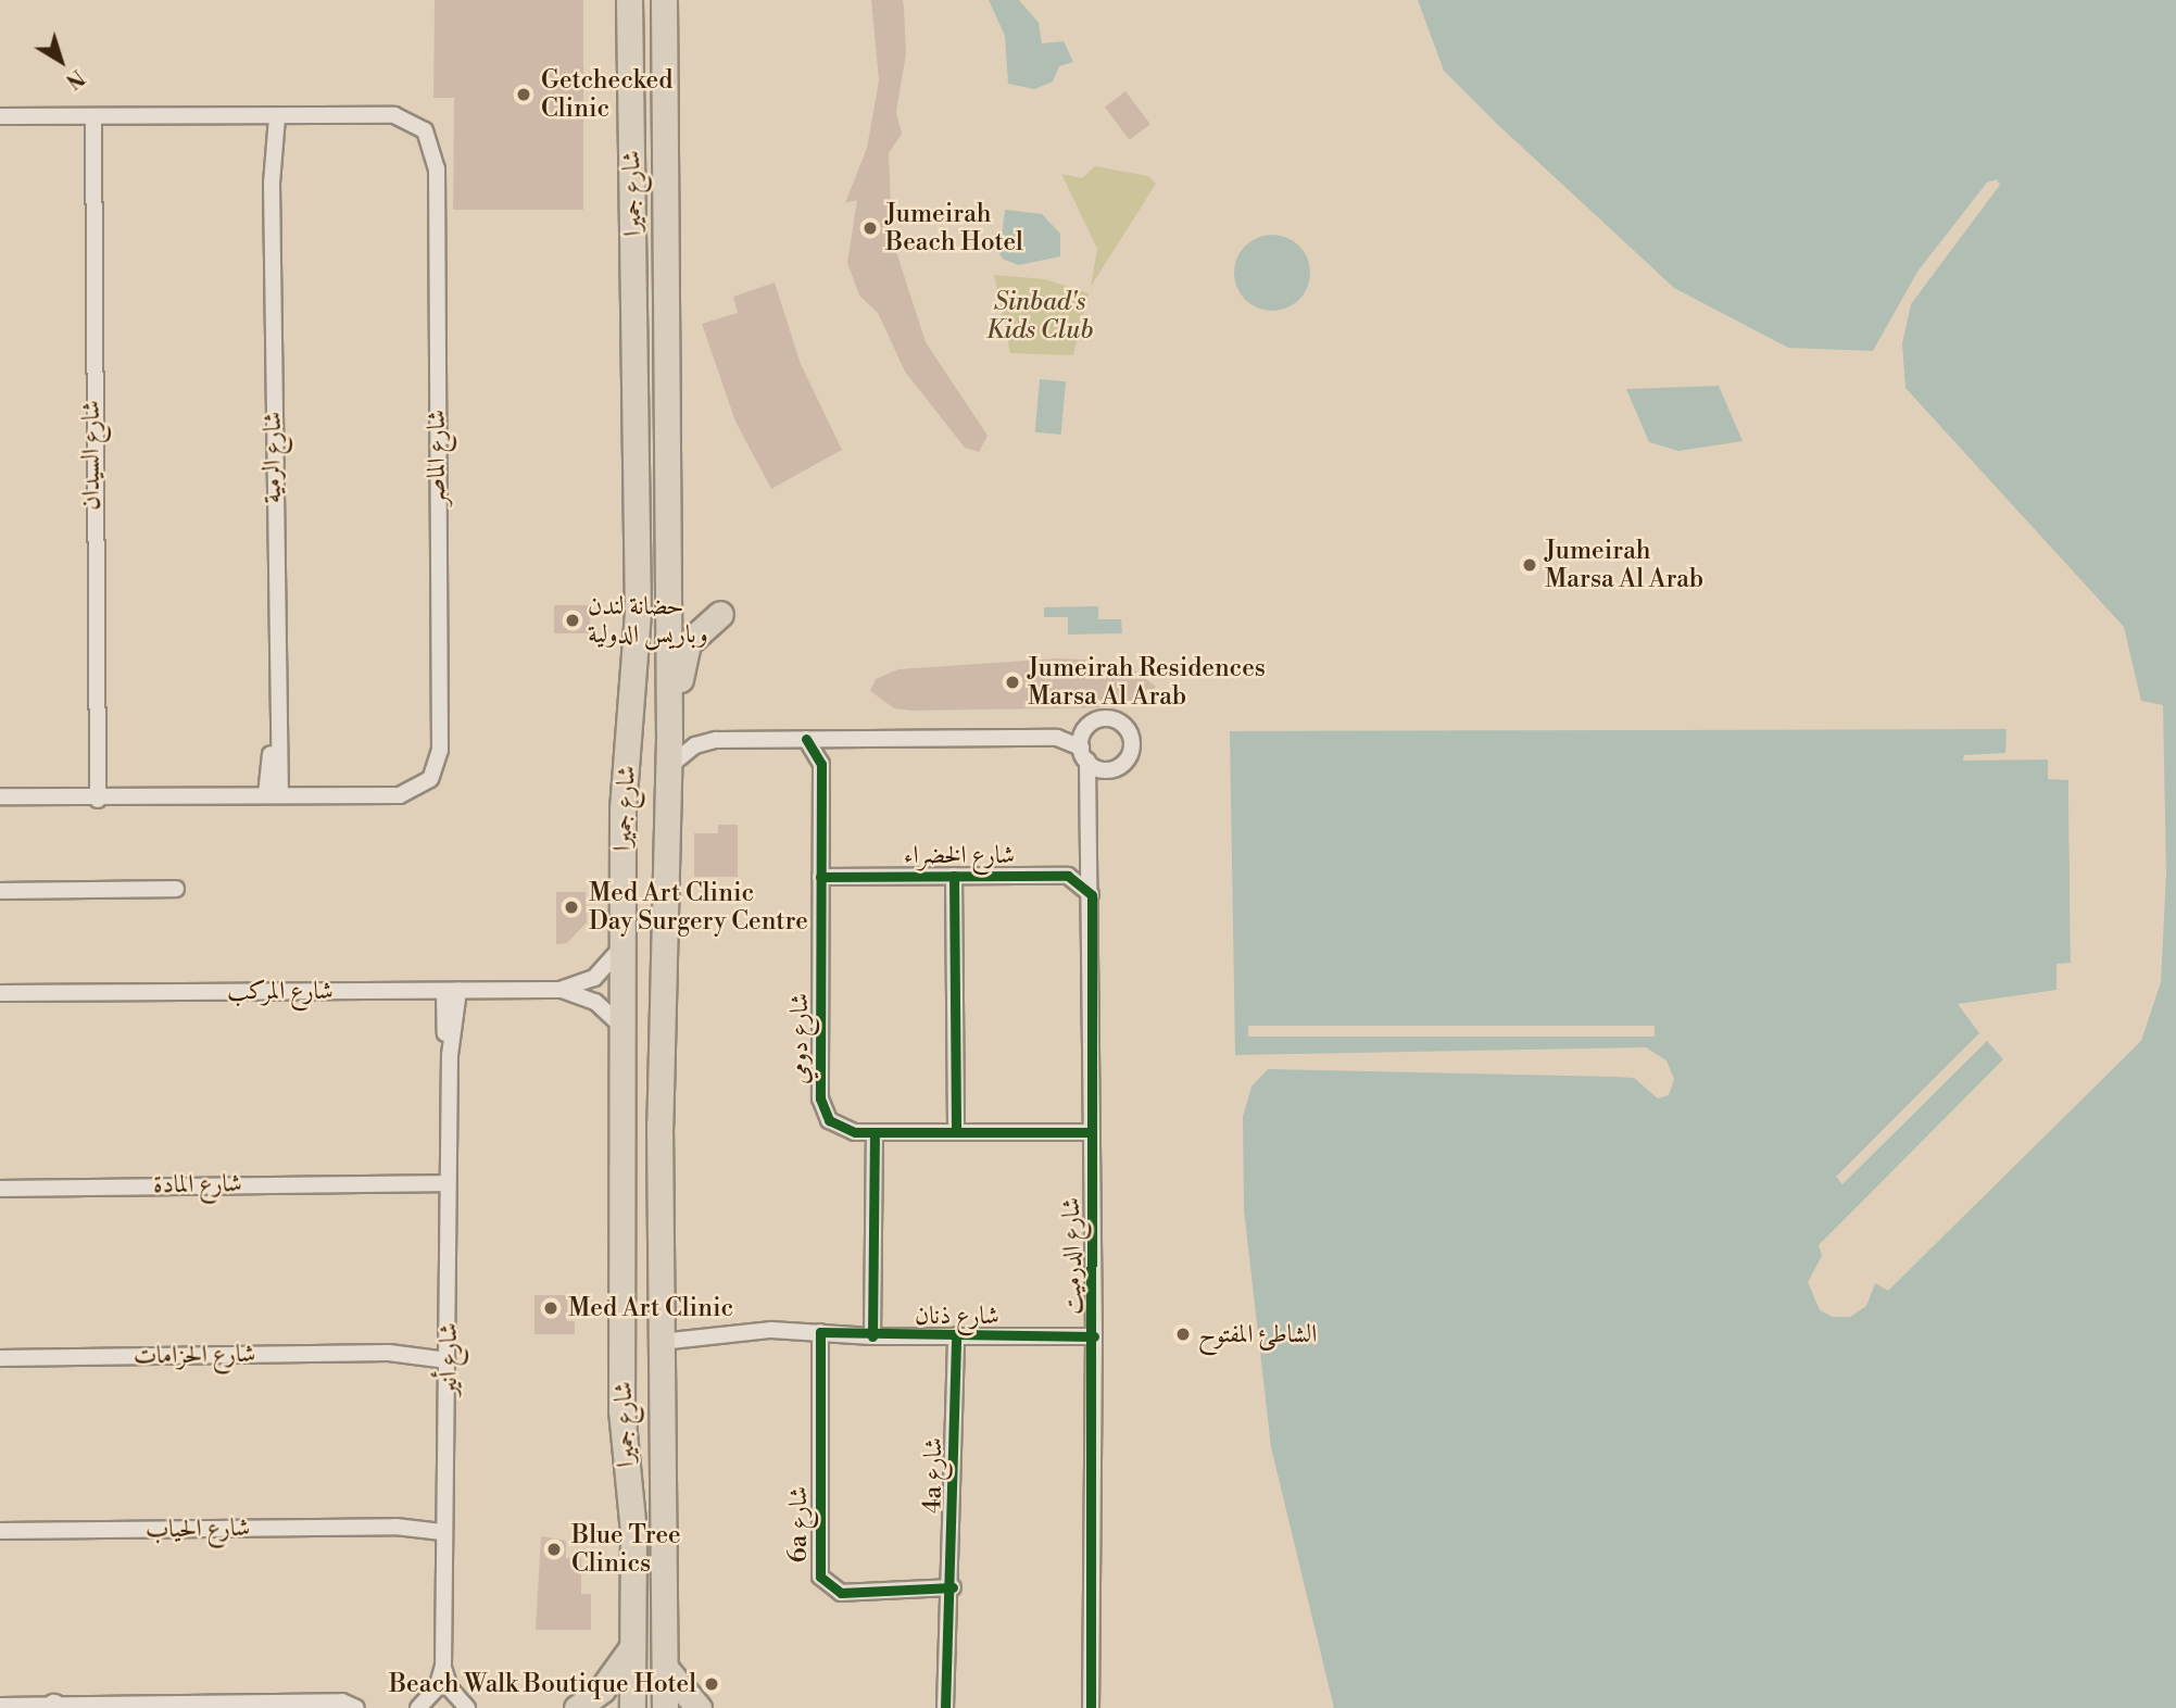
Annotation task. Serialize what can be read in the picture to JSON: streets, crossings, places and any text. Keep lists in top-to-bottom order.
{
  "streets": {
    "main road": ["شارع جميرا"],
    "street": [
      "شارع السيدان",
      "شارع الرمية",
      "شارع الماصر",
      "شارع الخضراء",
      "شارع المركب",
      "شارع دومي",
      "شارع المادة",
      "شارع الدرميت",
      "شارع ذنان",
      "شارع الحزامات",
      "شارع أنير",
      "4a شارع",
      "6a شارع",
      "شارع الحياب"
    ]
  },
  "crossings": [
    ["شارع جميرا", "شارع المركب"],
    ["شارع جميرا", "شارع ذنان"],
    ["شارع السيدان", "شارع الماصر"],
    ["شارع الرمية", "شارع الماصر"],
    ["شارع الخضراء", "شارع دومي"],
    ["شارع المركب", "شارع أنير"],
    ["شارع دومي", "شارع الدرميت"],
    ["شارع المادة", "شارع أنير"],
    ["شارع الدرميت", "شارع ذنان"],
    ["شارع ذنان", "4a شارع"],
    ["شارع ذنان", "6a شارع"],
    ["شارع الحزامات", "شارع أنير"],
    ["شارع أنير", "شارع الحياب"],
    ["4a شارع", "6a شارع"]
  ],
  "parks": ["Sinbad's Kids Club"],
  "places": [
    "Getchecked Clinic",
    "Jumeirah Beach Hotel",
    "Jumeirah Marsa Al Arab",
    "حضانة لندن وباريس الدولية",
    "Jumeirah Residences Marsa Al Arab",
    "Med Art Clinic Day Surgery Centre",
    "Med Art Clinic",
    "الشاطئ المفتوح",
    "Blue Tree Clinics",
    "Beach Walk Boutique Hotel"
  ],
  "north": "bottom right"
}
